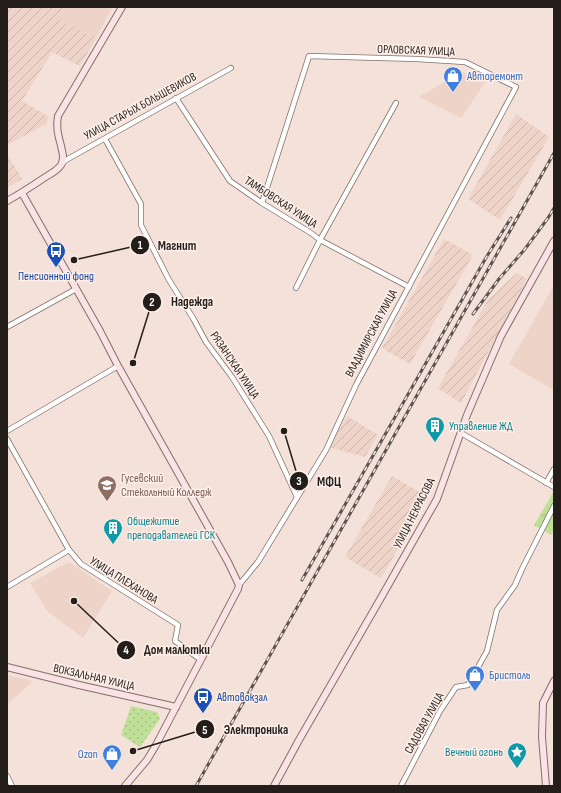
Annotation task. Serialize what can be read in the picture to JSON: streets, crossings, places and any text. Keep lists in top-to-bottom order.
{
  "streets": {
    "street": [
      "ОРЛОВСКАЯ УЛИЦА",
      "УЛИЦА СТАРЫХ БОЛЬШЕВИКОВ",
      "ТАМБОВСКАЯ УЛИЦА",
      "ВЛАДИМИРСКАЯ УЛИЦА",
      "РЯЗАНСКАЯ УЛИЦА",
      "УЛИЦА НЕКРАСОВА",
      "УЛИЦА ПЛЕХАНОВА",
      "ВОКЗАЛЬНАЯ УЛИЦА",
      "САДОВАЯ УЛИЦА"
    ]
  },
  "crossings": [
    ["ОРЛОВСКАЯ УЛИЦА", "ТАМБОВСКАЯ УЛИЦА"],
    ["ОРЛОВСКАЯ УЛИЦА", "ВЛАДИМИРСКАЯ УЛИЦА"],
    ["УЛИЦА СТАРЫХ БОЛЬШЕВИКОВ", "ТАМБОВСКАЯ УЛИЦА"],
    ["УЛИЦА СТАРЫХ БОЛЬШЕВИКОВ", "РЯЗАНСКАЯ УЛИЦА"],
    ["ТАМБОВСКАЯ УЛИЦА", "ВЛАДИМИРСКАЯ УЛИЦА"],
    ["ВЛАДИМИРСКАЯ УЛИЦА", "РЯЗАНСКАЯ УЛИЦА"]
  ],
  "places": {
    "shop": ["Авторемонт", "Бристоль", "Ozon"],
    "other": [
      "Магнит",
      "Надежда",
      "МФЦ",
      "Дом малютки",
      "Электроника"
    ],
    "bus stop": ["Пенсионный фонд", "Автовокзал"],
    "building": ["Управление ЖД", "Общежитие преподавателей ГСК"],
    "school or university": ["Гусевский Стекольный Колледж"],
    "place": ["Вечный огонь"]
  }
}
